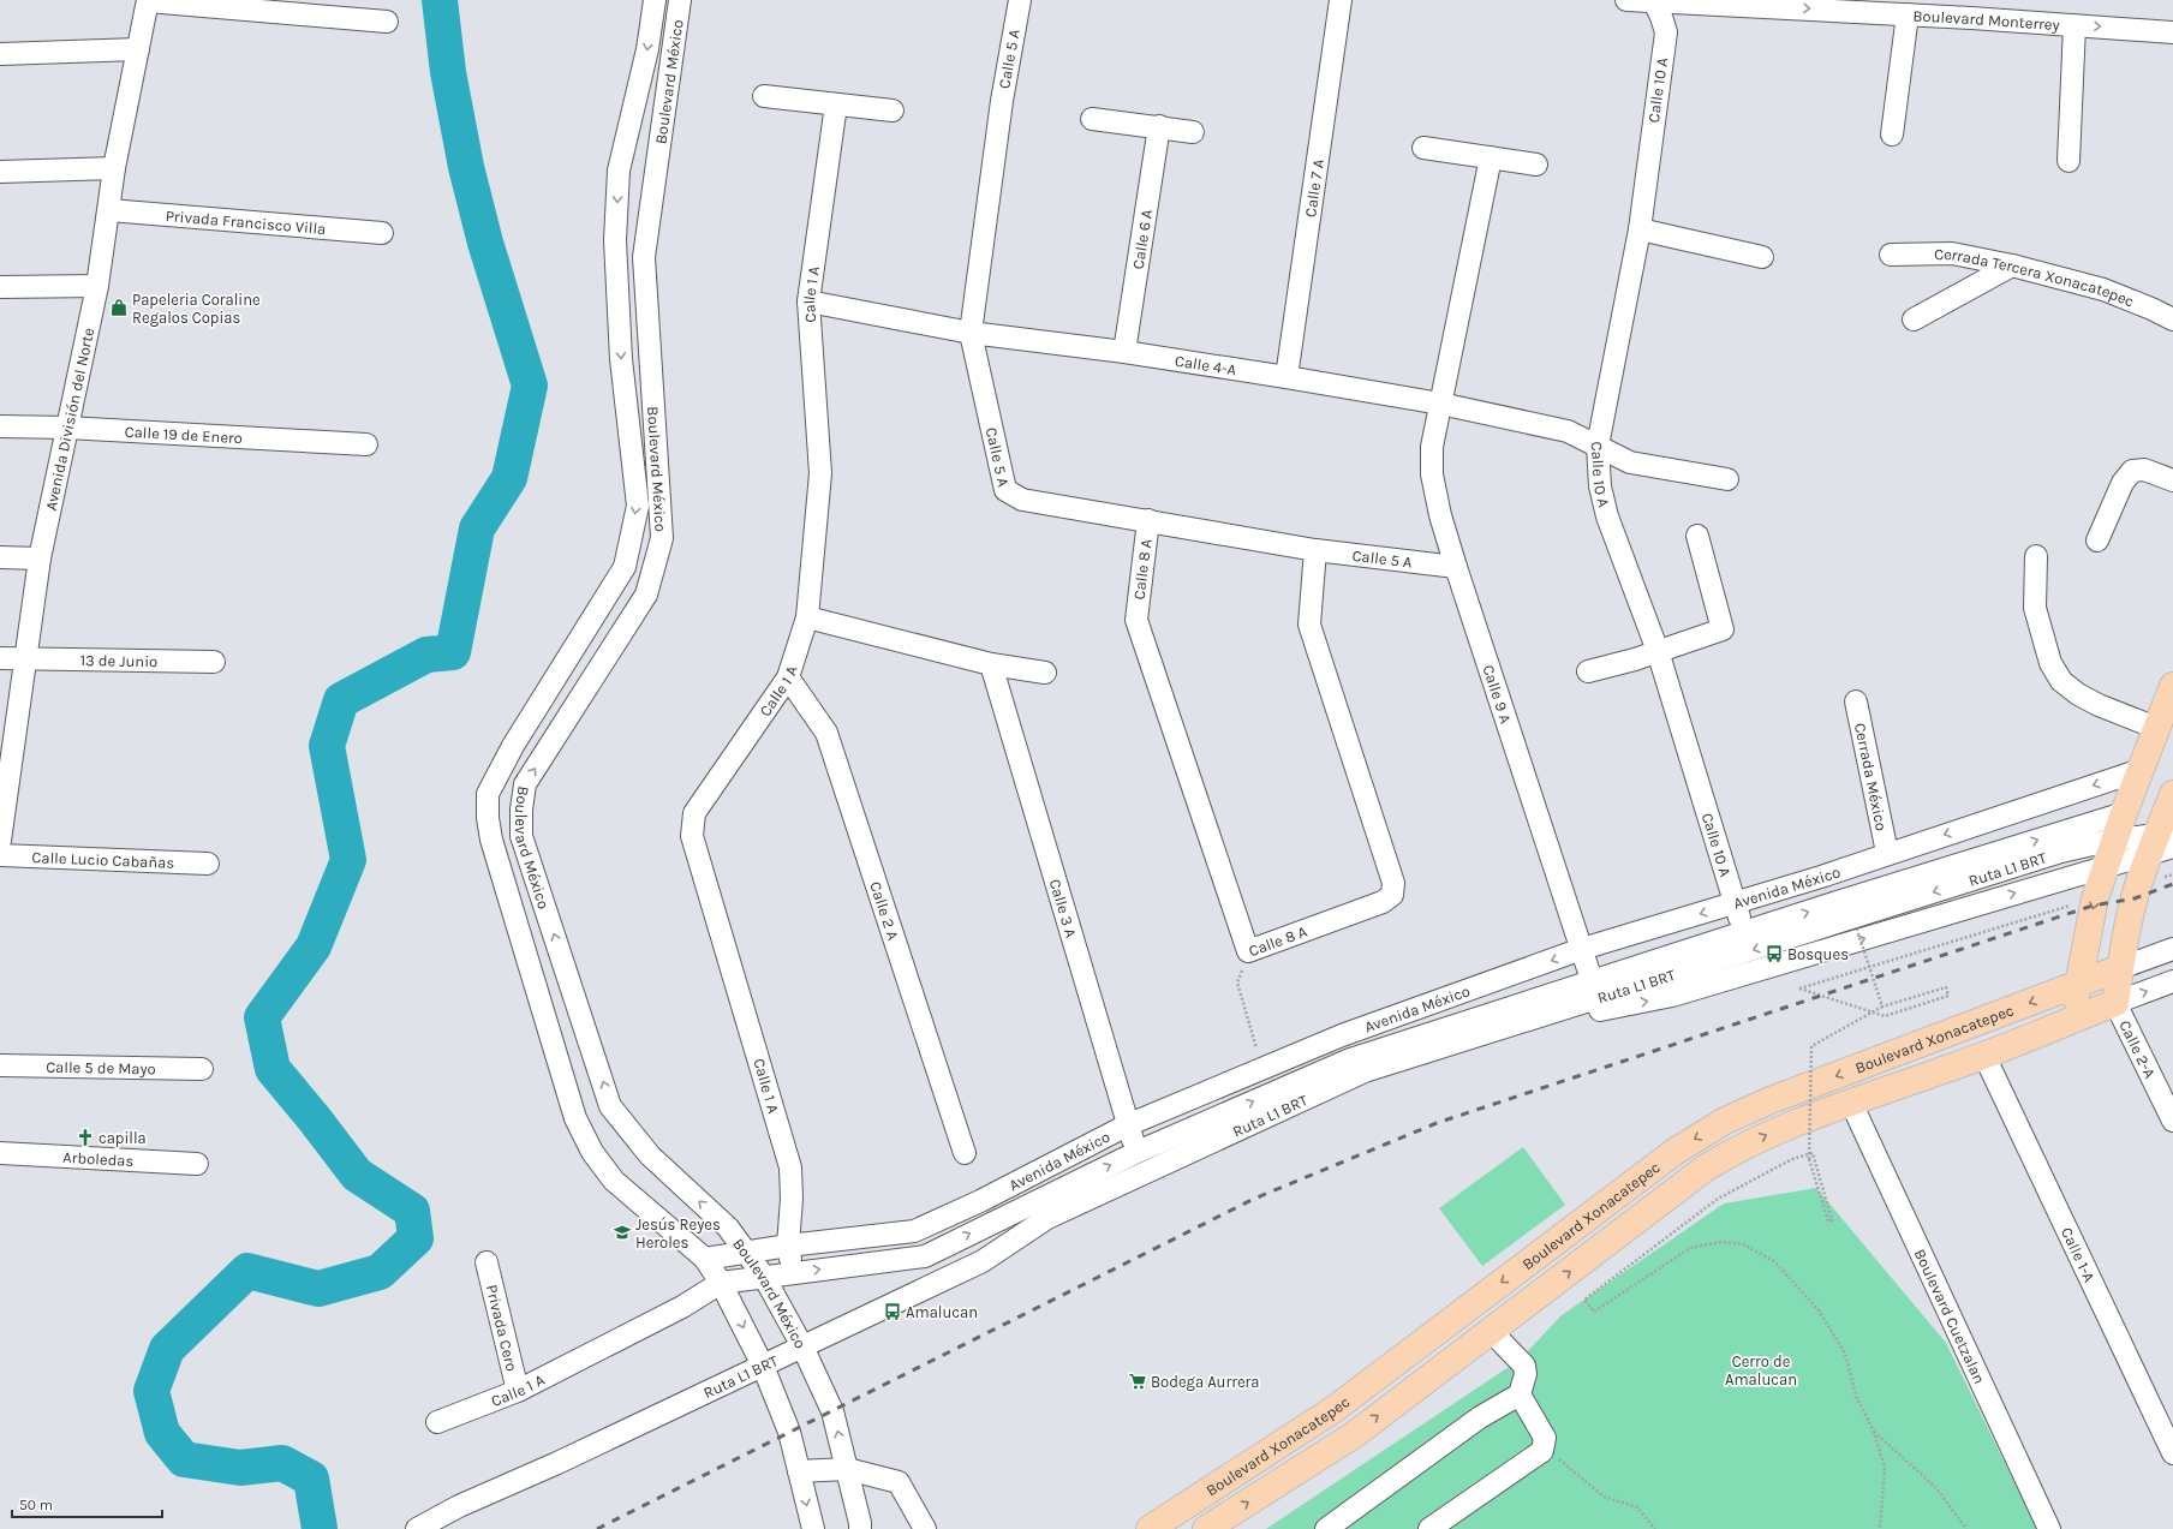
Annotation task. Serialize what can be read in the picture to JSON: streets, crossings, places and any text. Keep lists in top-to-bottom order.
{
  "streets": {
    "main road": ["Boulevard Xonacatepec"],
    "street": [
      "Boulevard Monterrey",
      "Calle 5 A",
      "Boulevard México",
      "Calle 10 A",
      "Calle 7 A",
      "Privada Francisco Villa",
      "Calle 6 A",
      "Cerrada Tercera Xonacatepec",
      "Calle 1 A",
      "Calle 4-A",
      "Avenida División del Norte",
      "Calle 19 de Enero",
      "Calle 8 A",
      "13 de Junio",
      "Calle 9 A",
      "Cerrada México",
      "Calle Lucio Cabañas",
      "Ruta L1 BRT",
      "Avenida México",
      "Calle 3 A",
      "Calle 2 A",
      "Calle 2-A",
      "Calle 5 de Mayo",
      "Arboledas",
      "Calle 1-A",
      "Boulevard Cuetzalan",
      "Privada Cero"
    ]
  },
  "crossings": [
    ["Boulevard Monterrey", "Calle 10 A"],
    ["Calle 5 A", "Calle 4-A"],
    ["Calle 5 A", "Calle 8 A"],
    ["Calle 5 A", "Calle 9 A"],
    ["Boulevard México", "Calle 1 A"],
    ["Boulevard México", "Ruta L1 BRT"],
    ["Boulevard México", "Avenida México"],
    ["Calle 10 A", "Calle 4-A"],
    ["Calle 10 A", "Avenida México"],
    ["Calle 7 A", "Calle 4-A"],
    ["Privada Francisco Villa", "Avenida División del Norte"],
    ["Calle 6 A", "Calle 4-A"],
    ["Calle 1 A", "Calle 4-A"],
    ["Calle 1 A", "Avenida México"],
    ["Calle 1 A", "Calle 2 A"],
    ["Calle 1 A", "Privada Cero"],
    ["Calle 4-A", "Calle 9 A"],
    ["Avenida División del Norte", "Calle 19 de Enero"],
    ["Avenida División del Norte", "13 de Junio"],
    ["Calle 9 A", "Avenida México"],
    ["Cerrada México", "Avenida México"],
    ["Avenida México", "Calle 3 A"],
    ["Boulevard Xonacatepec", "Calle 2-A"],
    ["Boulevard Xonacatepec", "Calle 1-A"],
    ["Boulevard Xonacatepec", "Boulevard Cuetzalan"]
  ],
  "one_way": ["Boulevard Monterrey"],
  "parks": ["Cerro de Amalucan"],
  "places": {
    "shop": ["Papeleria Coraline Regalos Copias"],
    "bus stop": ["Bosques", "Amalucan"],
    "church": ["capilla"],
    "school or university": ["Jesús Reyes Heroles"],
    "supermarket": ["Bodega Aurrera"]
  },
  "scale_bar": "50 m"
}
